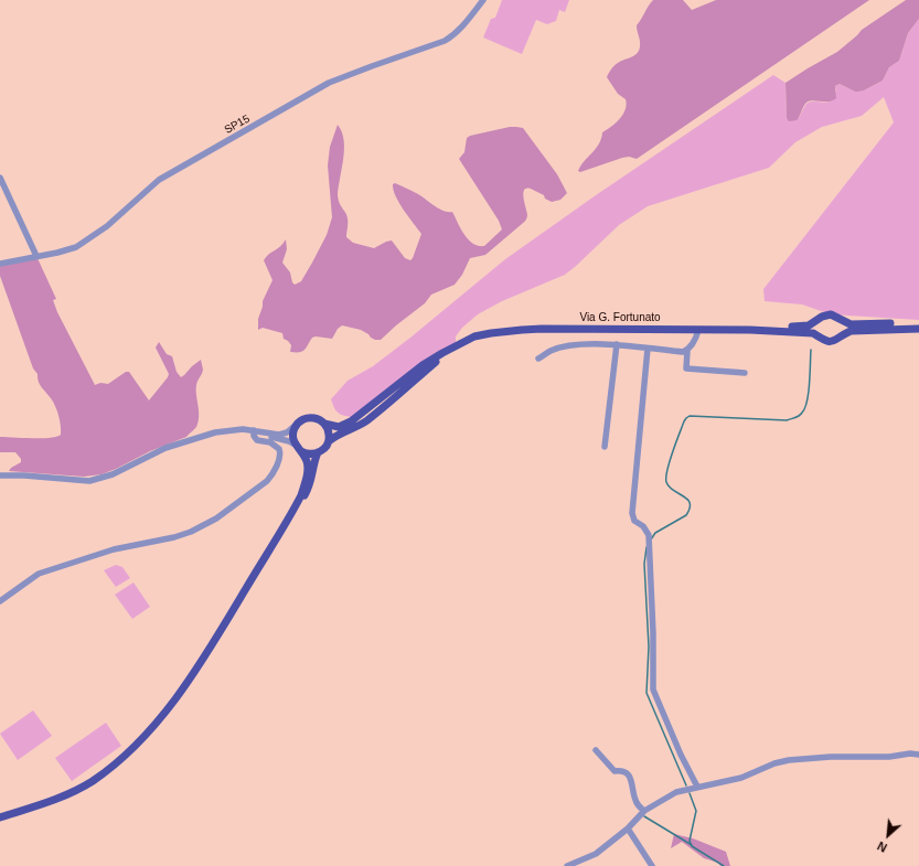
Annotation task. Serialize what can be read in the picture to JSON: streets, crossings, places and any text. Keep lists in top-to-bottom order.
{
  "streets": {
    "main road": ["Via G. Fortunato"],
    "street": ["SP15"]
  },
  "north": "bottom left"
}
